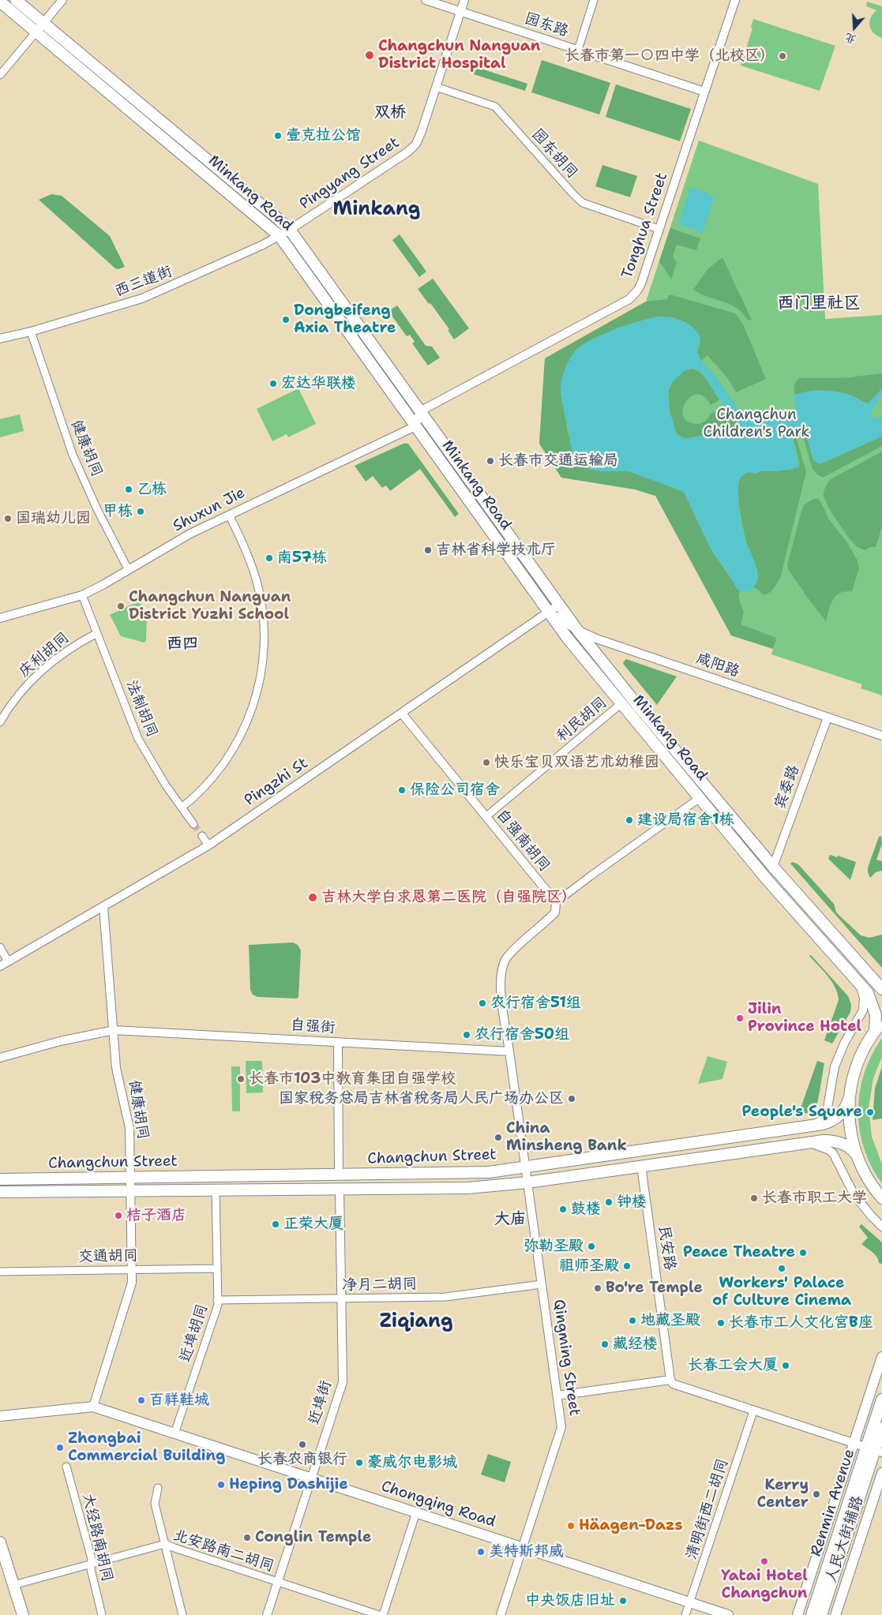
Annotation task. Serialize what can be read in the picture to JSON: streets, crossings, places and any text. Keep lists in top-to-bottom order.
{
  "streets": {
    "main road": [
      "Minkang Road",
      "Changchun Street",
      "Renmin Avenue",
      "Chongqing Road",
      "人民大街辅路"
    ],
    "street": [
      "园东路",
      "园东胡同",
      "Pingyang Street",
      "Tonghua Street",
      "西三道街",
      "健康胡同",
      "Shuxun Jie",
      "庆利胡同",
      "咸阳路",
      "法制胡同",
      "利民胡同",
      "Pingzhi St",
      "宾委路",
      "自强南胡同",
      "自强街",
      "民安路",
      "交通胡同",
      "净月二胡同",
      "近埠胡同",
      "Qingming Street",
      "近埠街",
      "清明街西二胡同",
      "大经路南胡同",
      "北安路南二胡同"
    ]
  },
  "crossings": [
    ["园东路", "Pingyang Street"],
    ["园东路", "Tonghua Street"],
    ["园东胡同", "Pingyang Street"],
    ["园东胡同", "Tonghua Street"],
    ["Pingyang Street", "Minkang Road"],
    ["Pingyang Street", "西三道街"],
    ["Minkang Road", "Tonghua Street"],
    ["Minkang Road", "西三道街"],
    ["Minkang Road", "Shuxun Jie"],
    ["Minkang Road", "咸阳路"],
    ["Minkang Road", "利民胡同"],
    ["Minkang Road", "Pingzhi St"],
    ["Minkang Road", "宾委路"],
    ["西三道街", "健康胡同"],
    ["健康胡同", "Shuxun Jie"],
    ["健康胡同", "Pingzhi St"],
    ["健康胡同", "自强街"],
    ["健康胡同", "Changchun Street"],
    ["健康胡同", "交通胡同"],
    ["健康胡同", "Chongqing Road"],
    ["Shuxun Jie", "法制胡同"],
    ["庆利胡同", "法制胡同"],
    ["咸阳路", "Pingzhi St"],
    ["咸阳路", "宾委路"],
    ["利民胡同", "自强南胡同"],
    ["Pingzhi St", "自强南胡同"],
    ["Changchun Street", "民安路"],
    ["Changchun Street", "近埠胡同"],
    ["Changchun Street", "Qingming Street"],
    ["Changchun Street", "近埠街"],
    ["交通胡同", "近埠胡同"],
    ["净月二胡同", "近埠胡同"],
    ["净月二胡同", "Qingming Street"],
    ["净月二胡同", "近埠街"],
    ["近埠胡同", "Chongqing Road"],
    ["Qingming Street", "Chongqing Road"],
    ["近埠街", "Chongqing Road"],
    ["近埠街", "北安路南二胡同"],
    ["Chongqing Road", "清明街西二胡同"],
    ["大经路南胡同", "北安路南二胡同"]
  ],
  "districts": [
    "双桥",
    "Minkang",
    "西门里社区",
    "西四",
    "大庙",
    "Ziqiang"
  ],
  "parks": ["Changchun Children's Park"],
  "places": [
    "Changchun Nanguan District Hospital",
    "长春市第一〇四中学（北校区）",
    "壹克拉公馆",
    "Dongbeifeng Axia Theatre",
    "宏达华联楼",
    "长春市交通运输局",
    "乙栋",
    "甲栋",
    "国瑞幼儿园",
    "吉林省科学技术厅",
    "南57栋",
    "Changchun Nanguan District Yuzhi School",
    "快乐宝贝双语艺术幼稚园",
    "保险公司宿舍",
    "建设局宿舍1栋",
    "吉林大学白求恩第二医院（自强院区）",
    "农行宿舍51组",
    "Jilin Province Hotel",
    "农行宿舍50组",
    "长春市103中教育集团自强学校",
    "国家税务总局吉林省税务局人民广场办公区",
    "People's Square",
    "China Minsheng Bank",
    "长春市职工大学",
    "钟楼",
    "鼓楼",
    "桔子酒店",
    "正荣大厦",
    "弥勒圣殿",
    "Peace Theatre",
    "祖师圣殿",
    "Workers' Palace of Culture Cinema",
    "Bo're Temple",
    "地藏圣殿",
    "长春市工人文化宫B座",
    "藏经楼",
    "长春工会大厦",
    "百祥鞋城",
    "长春农商银行",
    "Zhongbai Commercial Building",
    "豪威尔电影城",
    "Heping Dashijie",
    "Kerry Center",
    "Häagen-Dazs",
    "Conglin Temple",
    "美特斯邦威",
    "Yatai Hotel Changchun",
    "中央饭店旧址"
  ],
  "north": "bottom"
}
